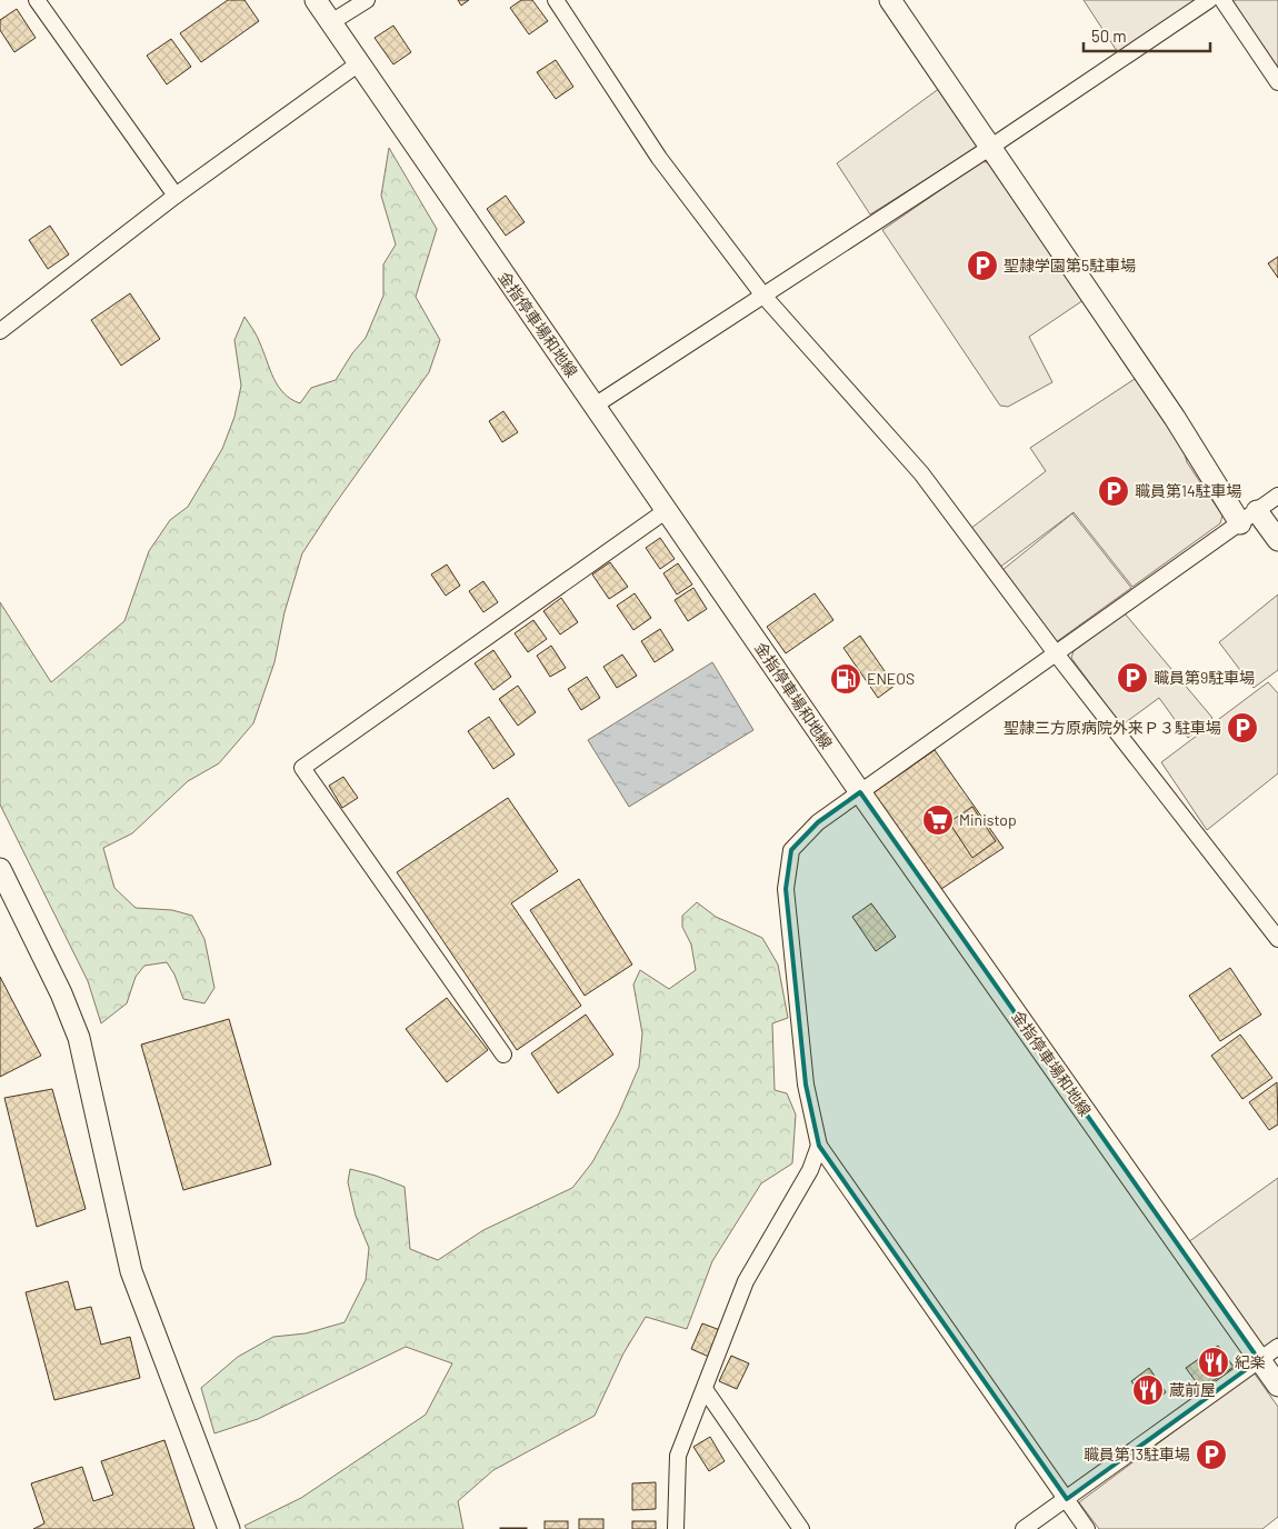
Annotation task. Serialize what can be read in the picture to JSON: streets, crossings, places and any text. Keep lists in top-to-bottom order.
{
  "streets": {
    "main road": ["金指停車場和地線"]
  },
  "places": {
    "parking": [
      "聖隷学園第5駐車場",
      "職員第14駐車場",
      "職員第9駐車場",
      "聖隷三方原病院外来Ｐ３駐車場",
      "職員第13駐車場"
    ],
    "fuel station": ["ENEOS"],
    "supermarket": ["Ministop"],
    "restaurant": ["紀楽", "蔵前屋"]
  },
  "scale_bar": "50 m"
}
